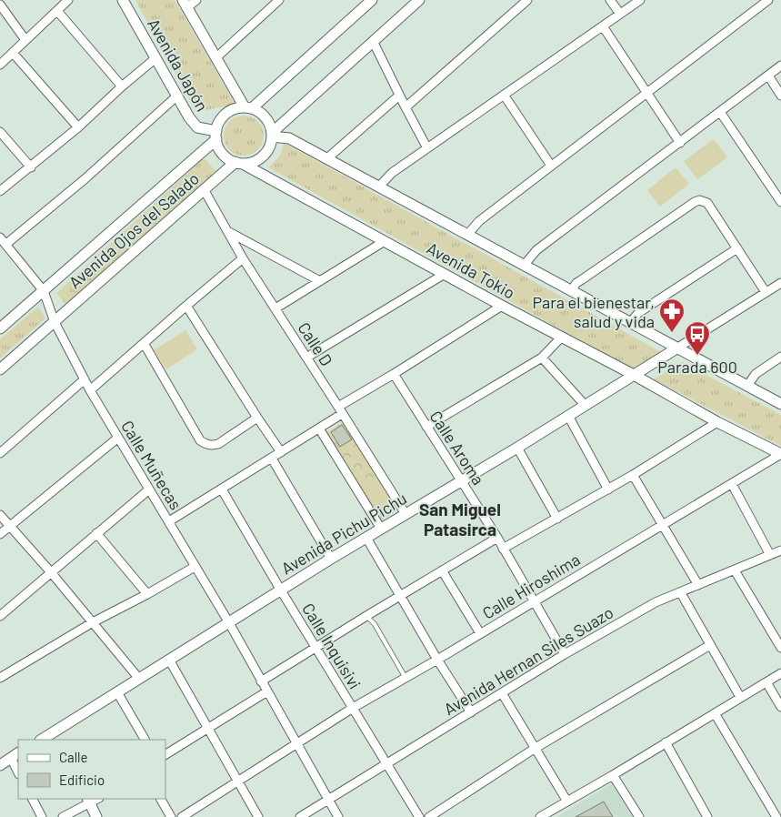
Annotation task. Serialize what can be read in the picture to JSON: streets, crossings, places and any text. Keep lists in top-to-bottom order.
{
  "streets": {
    "street": [
      "Avenida Japón",
      "Avenida Ojos del Salado",
      "Avenida Tokio",
      "Calle D",
      "Calle Aroma",
      "Calle Muñecas",
      "Avenida Pichu Pichu",
      "Calle Hiroshima",
      "Calle Inquisivi",
      "Avenida Hernan Siles Suazo"
    ]
  },
  "crossings": [
    ["Avenida Japón", "Avenida Ojos del Salado"],
    ["Avenida Japón", "Avenida Tokio"],
    ["Avenida Ojos del Salado", "Avenida Tokio"],
    ["Avenida Ojos del Salado", "Calle D"],
    ["Avenida Ojos del Salado", "Calle Muñecas"],
    ["Avenida Tokio", "Avenida Pichu Pichu"],
    ["Avenida Tokio", "Calle Hiroshima"],
    ["Calle D", "Avenida Pichu Pichu"],
    ["Calle Aroma", "Avenida Pichu Pichu"],
    ["Calle Aroma", "Calle Hiroshima"],
    ["Calle Aroma", "Avenida Hernan Siles Suazo"],
    ["Calle Muñecas", "Avenida Pichu Pichu"],
    ["Calle Muñecas", "Calle Hiroshima"],
    ["Calle Muñecas", "Avenida Hernan Siles Suazo"],
    ["Avenida Pichu Pichu", "Calle Inquisivi"],
    ["Calle Hiroshima", "Calle Inquisivi"],
    ["Calle Inquisivi", "Avenida Hernan Siles Suazo"]
  ],
  "districts": ["San Miguel Patasirca"],
  "places": {
    "pharmacy": ["Para el bienestar, salud y vida"],
    "bus stop": ["Parada 600"]
  },
  "legend": ["Calle", "Edificio"]
}
